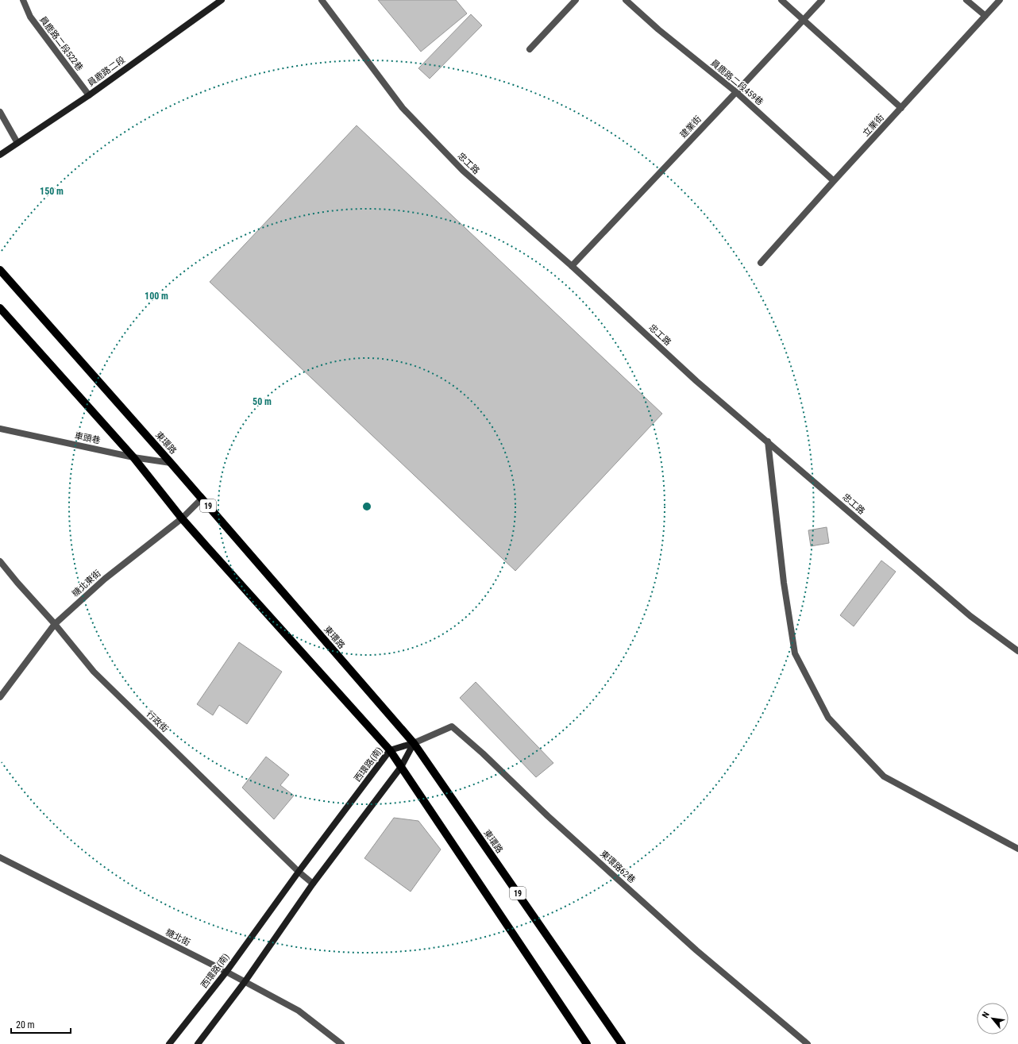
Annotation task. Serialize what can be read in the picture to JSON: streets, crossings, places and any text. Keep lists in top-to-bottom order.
{
  "streets": {
    "main road": [
      "員鹿路二段",
      "東環路",
      "19",
      "西環路(南)"
    ],
    "street": [
      "員鹿路二段522巷",
      "員鹿路二段459巷",
      "立業街",
      "建業街",
      "忠工路",
      "車頭巷",
      "糖北東街",
      "行政街",
      "東環路62巷",
      "糖北街"
    ]
  },
  "crossings": [
    ["員鹿路二段522巷", "員鹿路二段"],
    ["員鹿路二段459巷", "立業街"],
    ["員鹿路二段459巷", "建業街"],
    ["建業街", "忠工路"],
    ["車頭巷", "東環路"],
    ["東環路", "糖北東街"],
    ["東環路", "西環路(南)"],
    ["東環路", "東環路62巷"],
    ["糖北東街", "行政街"],
    ["行政街", "西環路(南)"],
    ["西環路(南)", "東環路62巷"],
    ["西環路(南)", "糖北街"]
  ],
  "scale_bar": "20 m",
  "north": "top left",
  "rings": ["150 m", "100 m", "50 m"]
}
